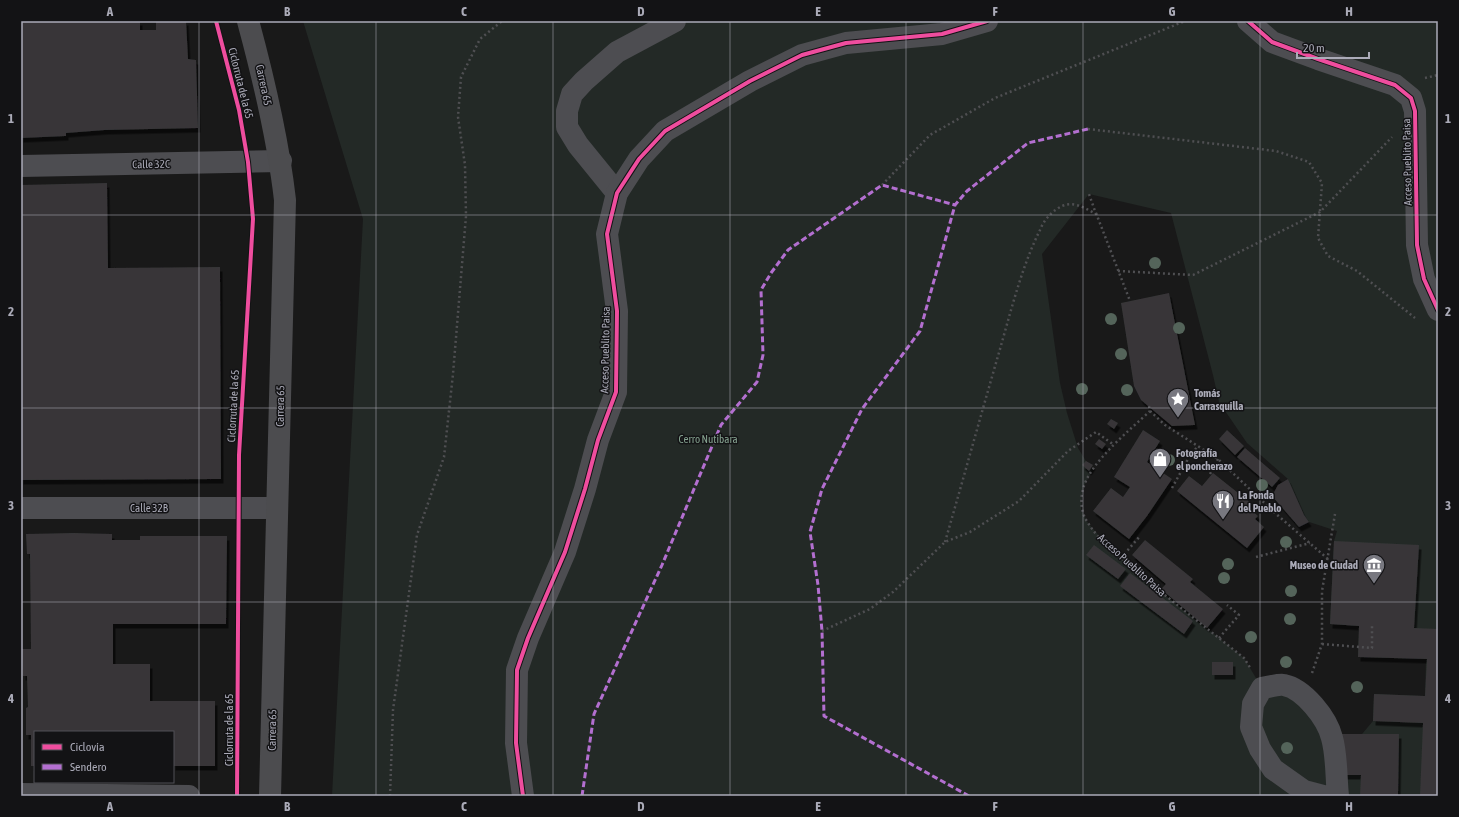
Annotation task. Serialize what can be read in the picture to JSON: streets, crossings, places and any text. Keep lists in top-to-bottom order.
{
  "streets": {
    "main road": ["Carrera 65"],
    "street": ["Acceso Pueblito Paisa", "Calle 32C", "Calle 32B"],
    "cycle path": ["Ciclorruta de la 65"]
  },
  "crossings": [
    ["Carrera 65", "Calle 32C"],
    ["Carrera 65", "Calle 32B"]
  ],
  "parks": ["Cerro Nutibara"],
  "places": {
    "place": ["Tomás Carrasquilla"],
    "shop": ["Fotografía el poncherazo"],
    "restaurant": ["La Fonda del Pueblo"],
    "museum": ["Museo de Ciudad"]
  },
  "legend": ["Ciclovía", "Sendero"],
  "scale_bar": "20 m",
  "grid": {
    "columns": [
      "A",
      "B",
      "C",
      "D",
      "E",
      "F",
      "G",
      "H"
    ],
    "rows": [
      "1",
      "2",
      "3",
      "4"
    ]
  }
}
